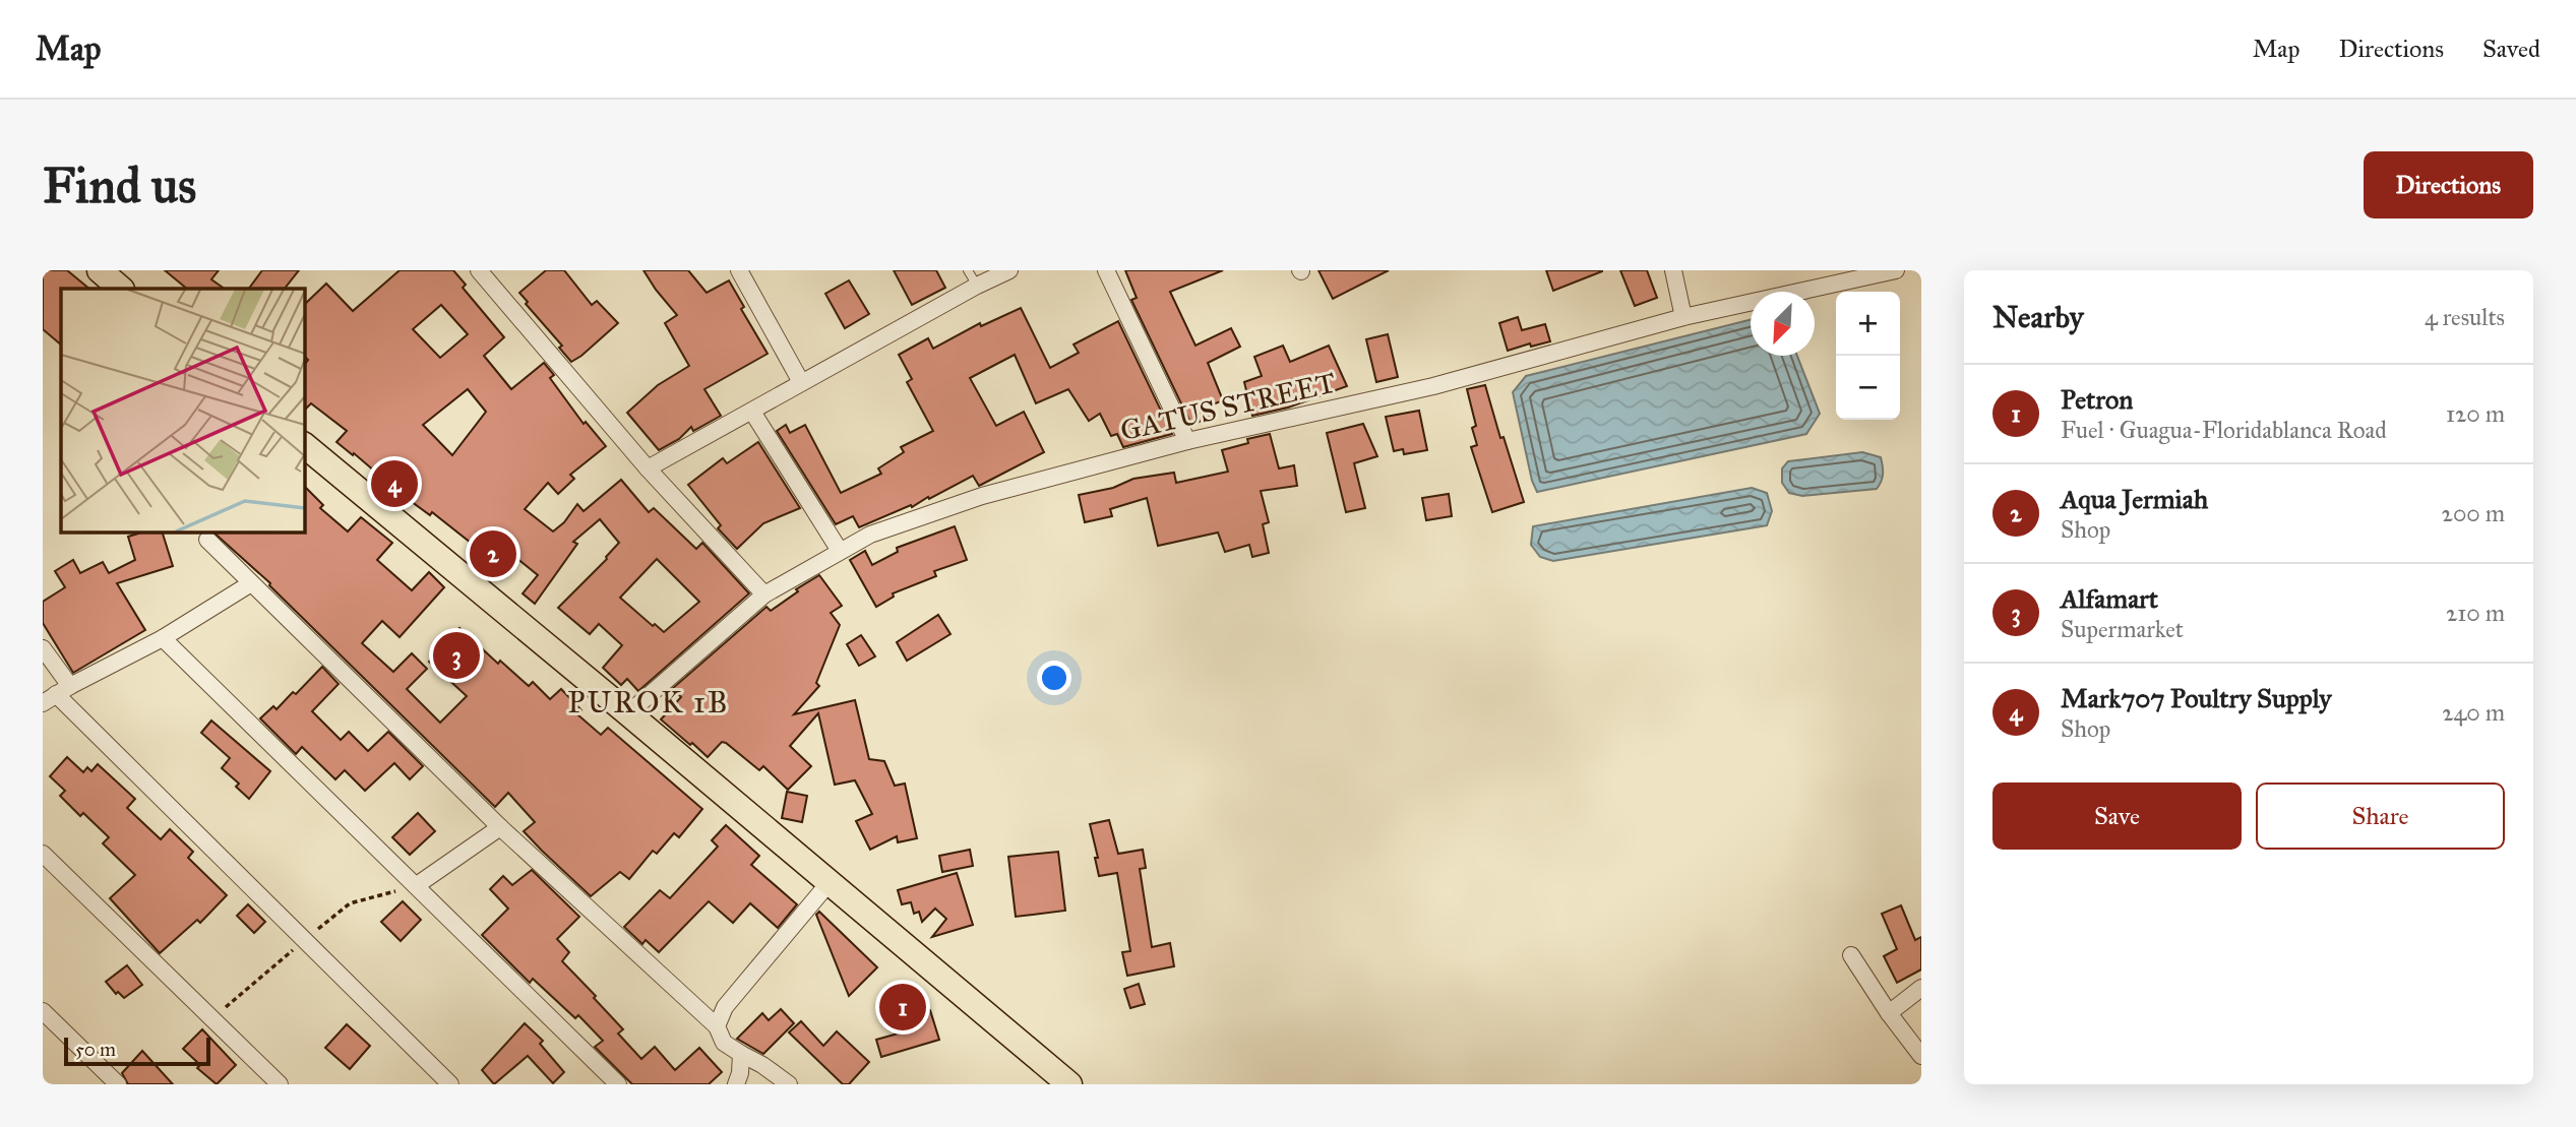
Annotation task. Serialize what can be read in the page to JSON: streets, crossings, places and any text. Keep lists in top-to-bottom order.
{
  "streets": {
    "street": ["GATUS STREET"]
  },
  "districts": ["PUROK 1B"],
  "scale_bar": "50 m",
  "north": "bottom left",
  "page": {
    "header": "Map",
    "nav": ["Map", "Directions", "Saved"],
    "buttons": [
      "Directions",
      ["Save", "Share"]
    ],
    "title": "Find us",
    "heading": ["Nearby", "4 results"],
    "map_buttons": ["+", "−"],
    "list": [
      {
        "mark": "1",
        "name": "Petron",
        "note": "Fuel · Guagua-Floridablanca Road",
        "value": "120 m"
      },
      {
        "mark": "2",
        "name": "Aqua Jermiah",
        "note": "Shop",
        "value": "200 m"
      },
      {
        "mark": "3",
        "name": "Alfamart",
        "note": "Supermarket",
        "value": "210 m"
      },
      {
        "mark": "4",
        "name": "Mark707 Poultry Supply",
        "note": "Shop",
        "value": "240 m"
      }
    ],
    "pins": [
      "4",
      "2",
      "3",
      "1"
    ],
    "scale": "50 m"
  }
}
